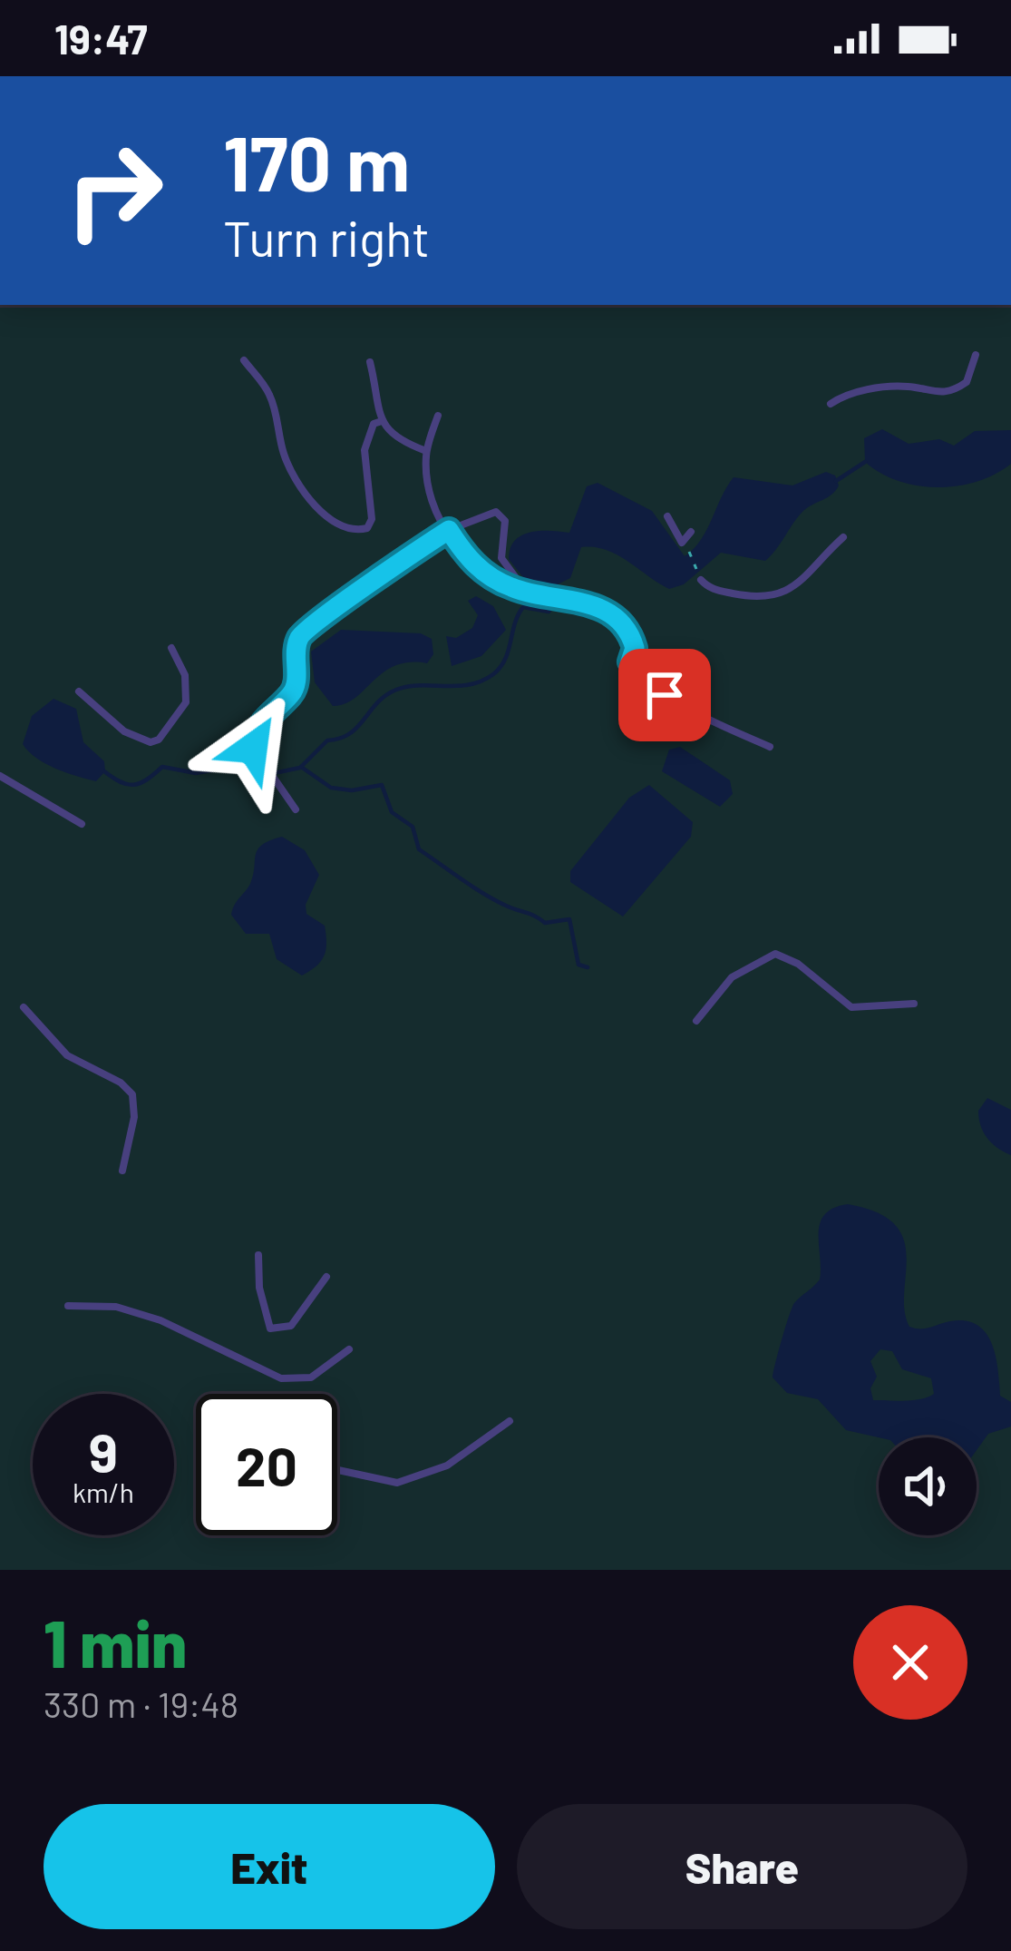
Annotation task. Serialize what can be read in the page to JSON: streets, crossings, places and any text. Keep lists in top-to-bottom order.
{
  "page": {
    "status": "19:47",
    "turn": ["170 m", "Turn right"],
    "speed": "9 km/h",
    "limit": "20",
    "heading": ["1 min", "330 m · 19:48"],
    "buttons": ["Exit", "Share"]
  }
}
